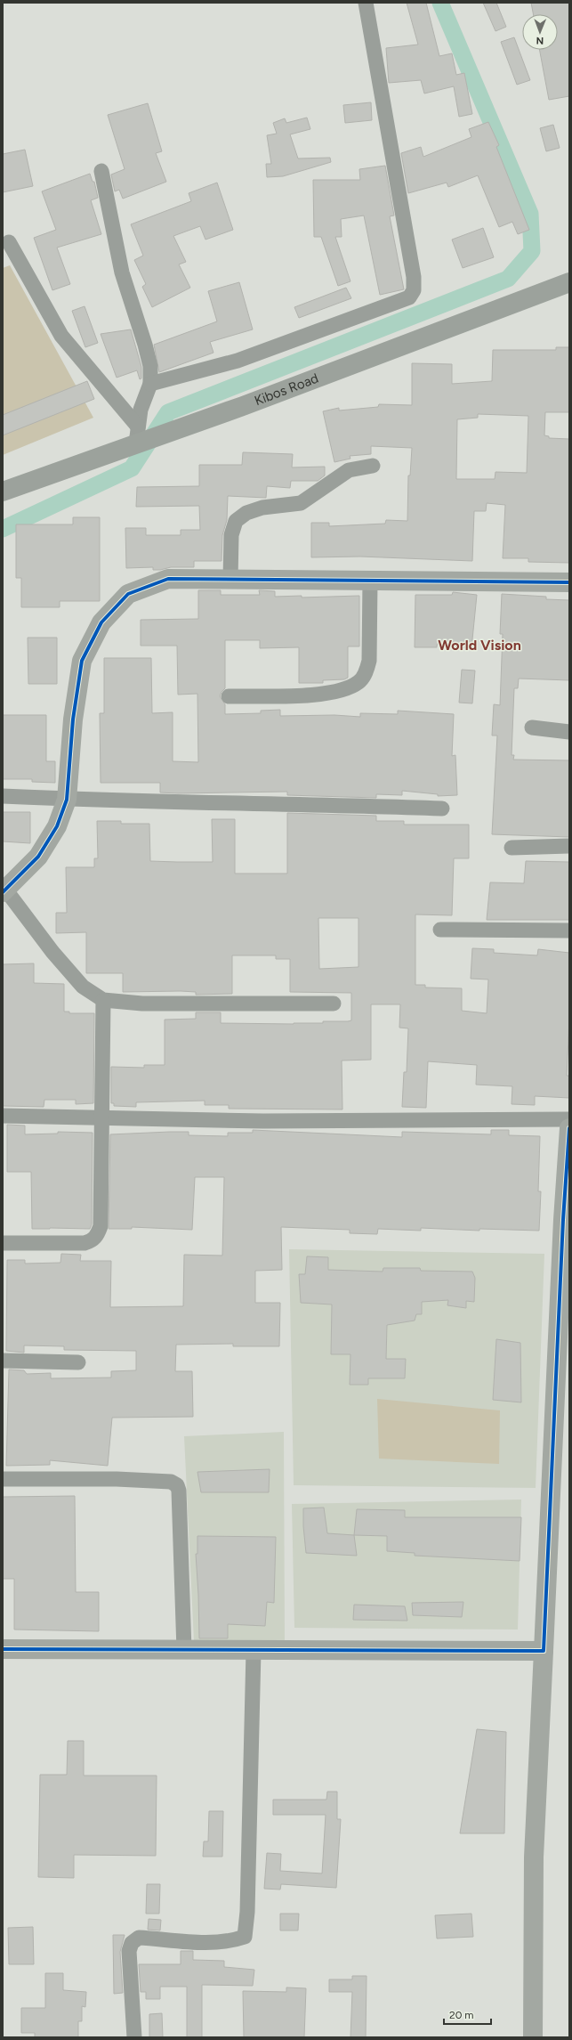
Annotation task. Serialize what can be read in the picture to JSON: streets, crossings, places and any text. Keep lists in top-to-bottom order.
{
  "streets": {
    "main road": ["Kibos Road"]
  },
  "districts": ["World Vision"],
  "scale_bar": "20 m",
  "north": "bottom"
}
